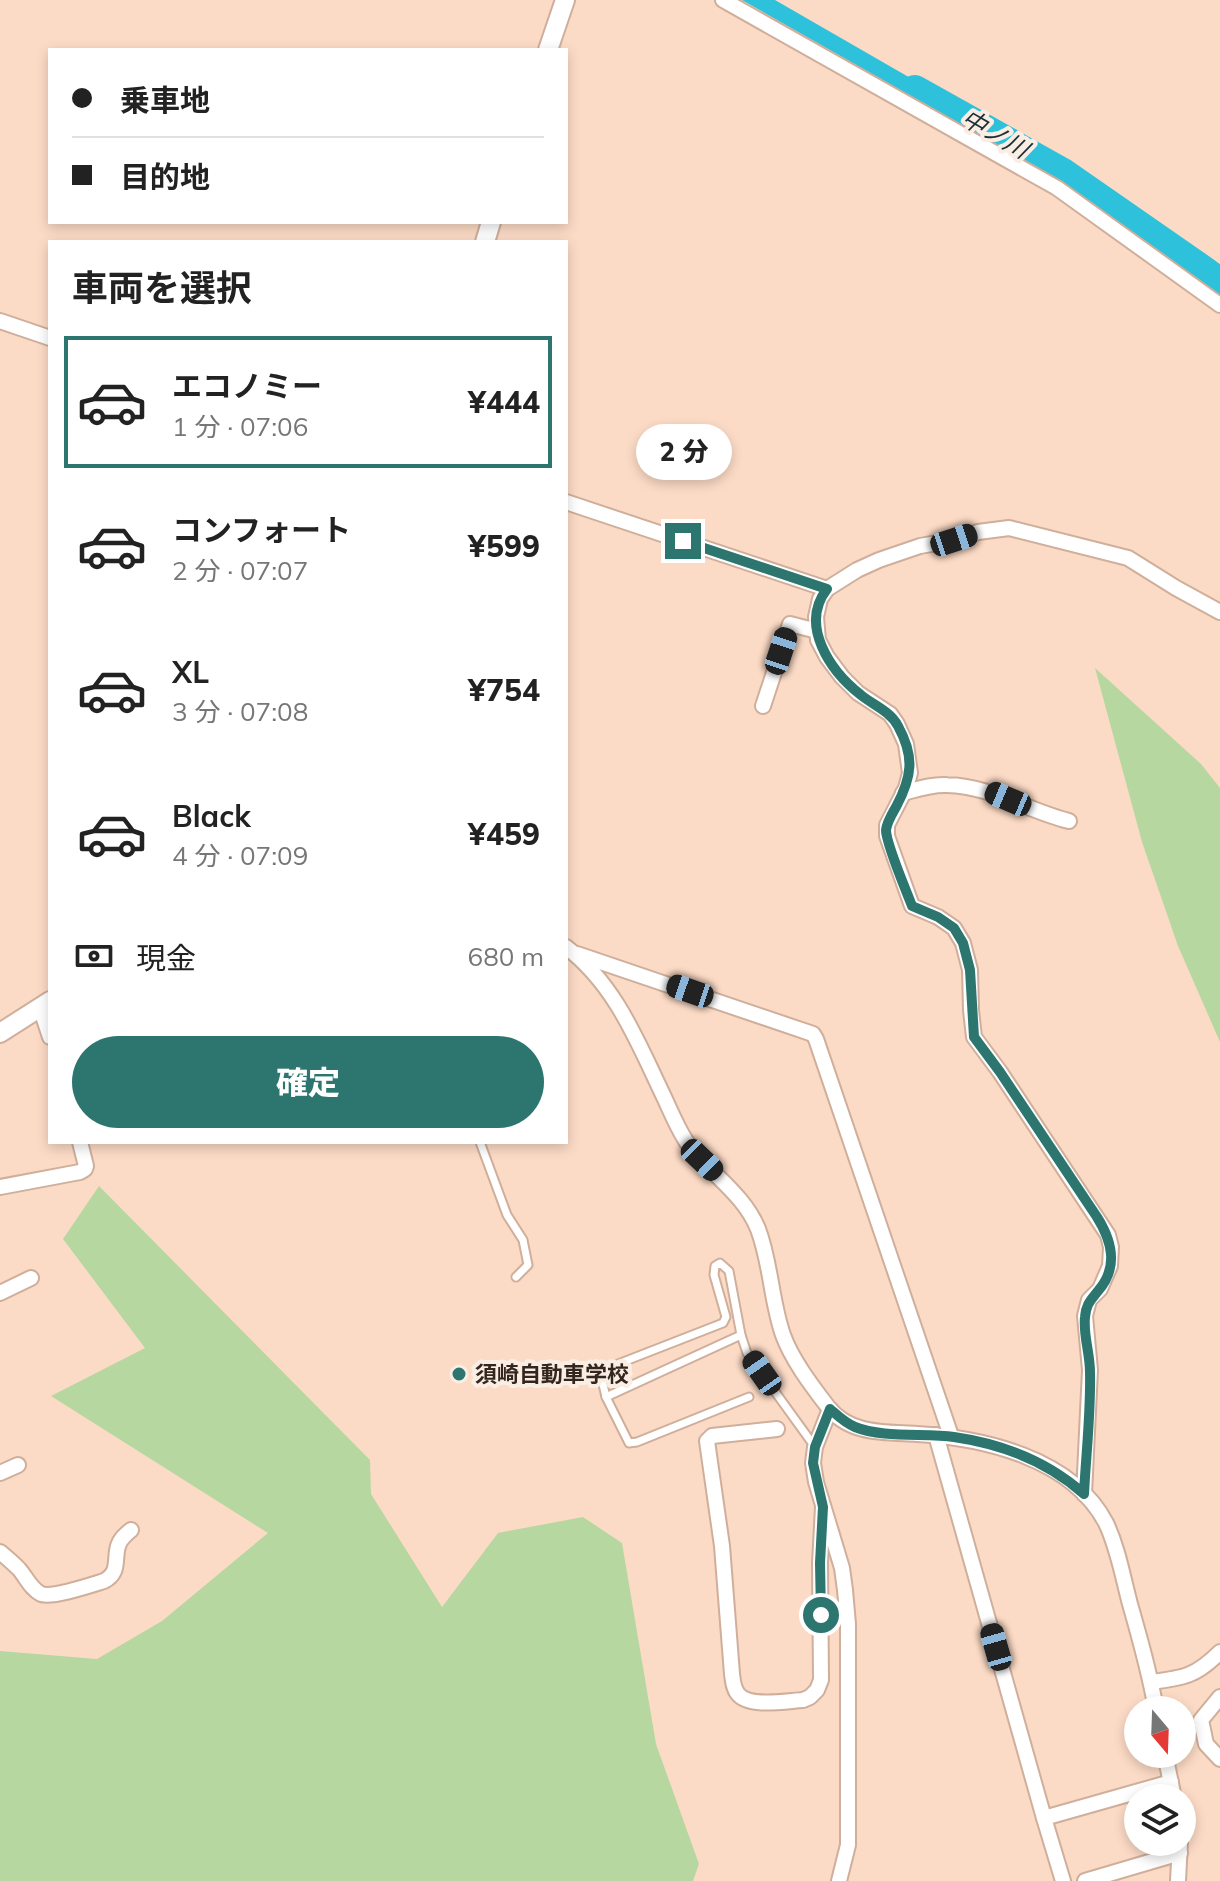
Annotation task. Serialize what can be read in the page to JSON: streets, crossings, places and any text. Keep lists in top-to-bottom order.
{
  "water": ["中ノ川"],
  "places": ["須崎自動車学校"],
  "north": "bottom",
  "page": {
    "banner": ["乗車地", "目的地"],
    "heading": "車両を選択",
    "list": [
      {
        "name": "エコノミー",
        "note": "1 分 · 07:06",
        "value": "¥444"
      },
      {
        "name": "コンフォート",
        "note": "2 分 · 07:07",
        "value": "¥599"
      },
      {
        "name": "XL",
        "note": "3 分 · 07:08",
        "value": "¥754"
      },
      {
        "name": "Black",
        "note": "4 分 · 07:09",
        "value": "¥459"
      }
    ],
    "bubble": "2 分",
    "pay": ["現金", "680 m"],
    "buttons": "確定"
  }
}
